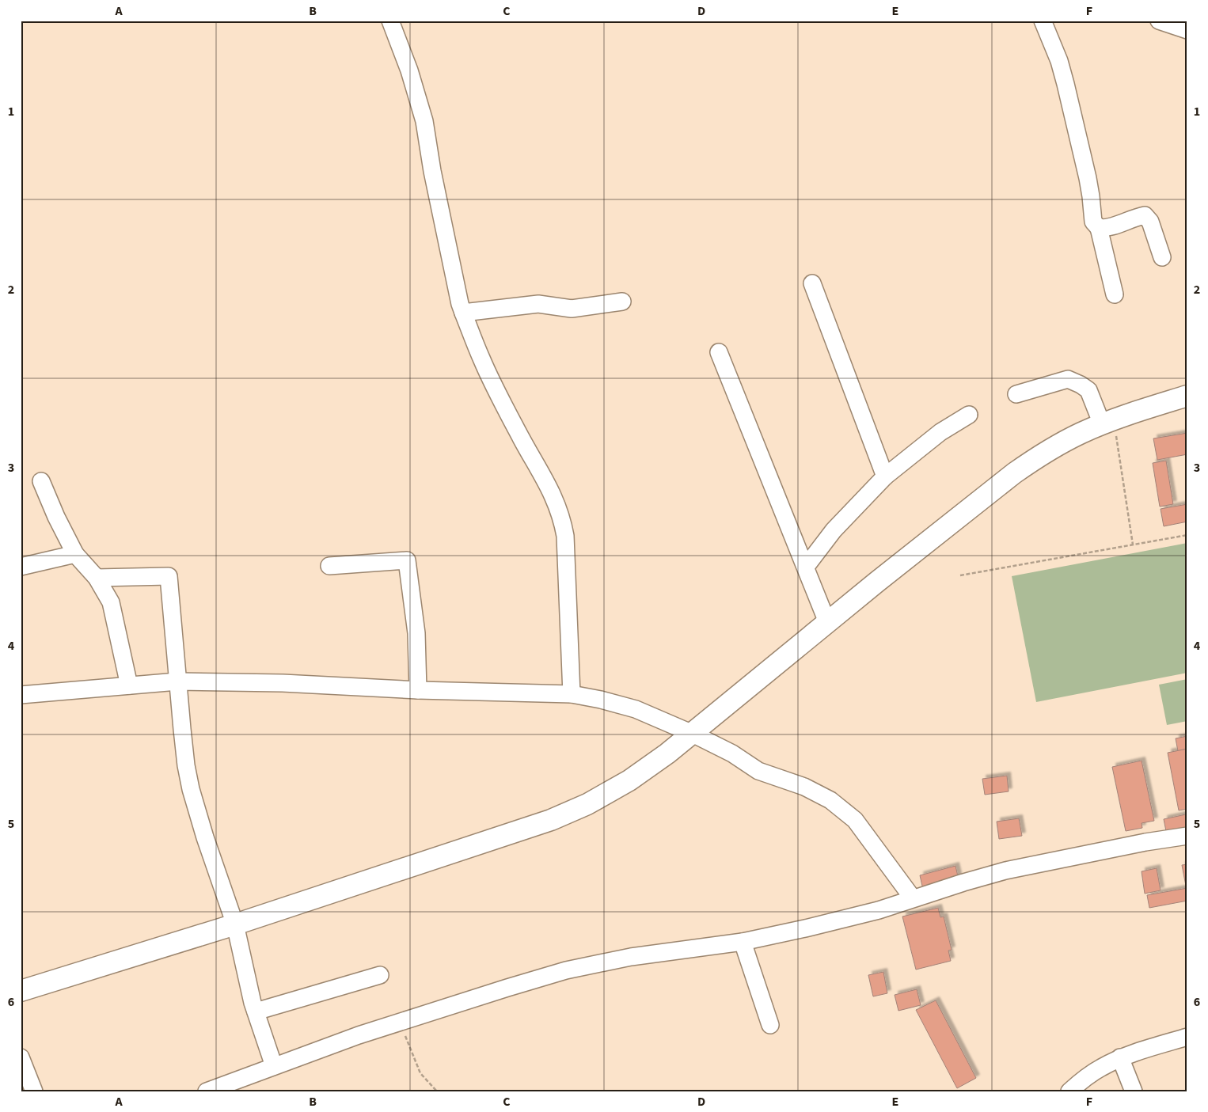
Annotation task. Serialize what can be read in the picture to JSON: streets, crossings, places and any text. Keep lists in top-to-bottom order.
{
  "grid": {
    "columns": [
      "A",
      "B",
      "C",
      "D",
      "E",
      "F"
    ],
    "rows": [
      "1",
      "2",
      "3",
      "4",
      "5",
      "6"
    ]
  }
}
